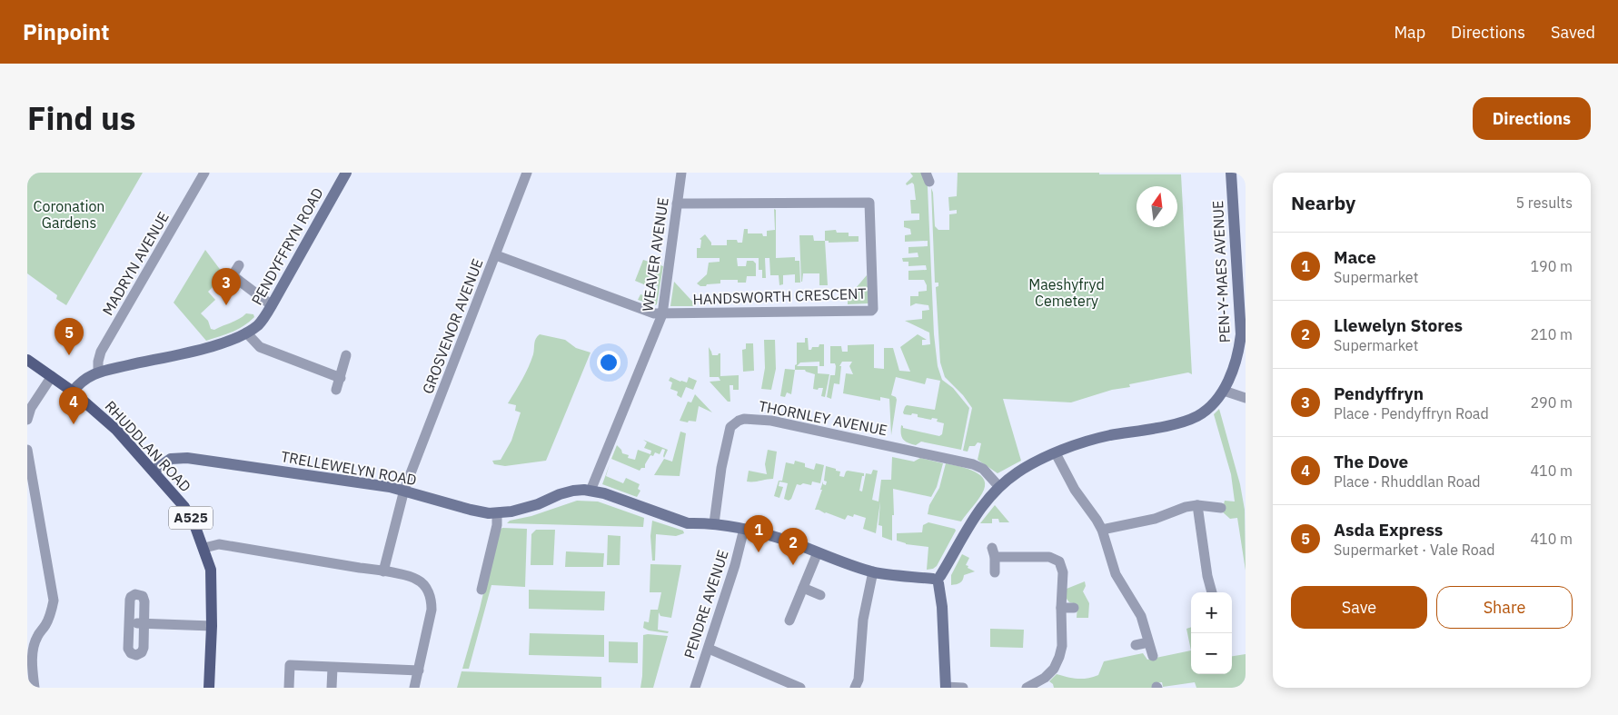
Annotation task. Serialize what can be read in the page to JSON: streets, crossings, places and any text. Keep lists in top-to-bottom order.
{
  "streets": {
    "main road": ["RHUDDLAN ROAD", "A525"],
    "street": [
      "PENDYFFRYN ROAD",
      "WEAVER AVENUE",
      "MADRYN AVENUE",
      "PEN-Y-MAES AVENUE",
      "HANDSWORTH CRESCENT",
      "GROSVENOR AVENUE",
      "THORNLEY AVENUE",
      "TRELLEWELYN ROAD",
      "PENDRE AVENUE"
    ]
  },
  "crossings": [
    ["PENDYFFRYN ROAD", "MADRYN AVENUE"],
    ["PENDYFFRYN ROAD", "RHUDDLAN ROAD"],
    ["PENDYFFRYN ROAD", "A525"],
    ["WEAVER AVENUE", "HANDSWORTH CRESCENT"],
    ["WEAVER AVENUE", "TRELLEWELYN ROAD"],
    ["PEN-Y-MAES AVENUE", "THORNLEY AVENUE"],
    ["PEN-Y-MAES AVENUE", "TRELLEWELYN ROAD"],
    ["GROSVENOR AVENUE", "TRELLEWELYN ROAD"],
    ["THORNLEY AVENUE", "TRELLEWELYN ROAD"],
    ["RHUDDLAN ROAD", "TRELLEWELYN ROAD"],
    ["RHUDDLAN ROAD", "A525"],
    ["TRELLEWELYN ROAD", "PENDRE AVENUE"]
  ],
  "parks": ["Coronation Gardens", "Maeshyfryd Cemetery"],
  "north": "top",
  "page": {
    "header": "Pinpoint",
    "nav": ["Map", "Directions", "Saved"],
    "title": "Find us",
    "buttons": [
      "Directions",
      ["Save", "Share"]
    ],
    "heading": ["Nearby", "5 results"],
    "list": [
      {
        "mark": "1",
        "name": "Mace",
        "note": "Supermarket",
        "value": "190 m"
      },
      {
        "mark": "2",
        "name": "Llewelyn Stores",
        "note": "Supermarket",
        "value": "210 m"
      },
      {
        "mark": "3",
        "name": "Pendyffryn",
        "note": "Place · Pendyffryn Road",
        "value": "290 m"
      },
      {
        "mark": "4",
        "name": "The Dove",
        "note": "Place · Rhuddlan Road",
        "value": "410 m"
      },
      {
        "mark": "5",
        "name": "Asda Express",
        "note": "Supermarket · Vale Road",
        "value": "410 m"
      }
    ],
    "pins": [
      "3",
      "5",
      "4",
      "1",
      "2"
    ],
    "map_buttons": ["+", "−"]
  }
}
